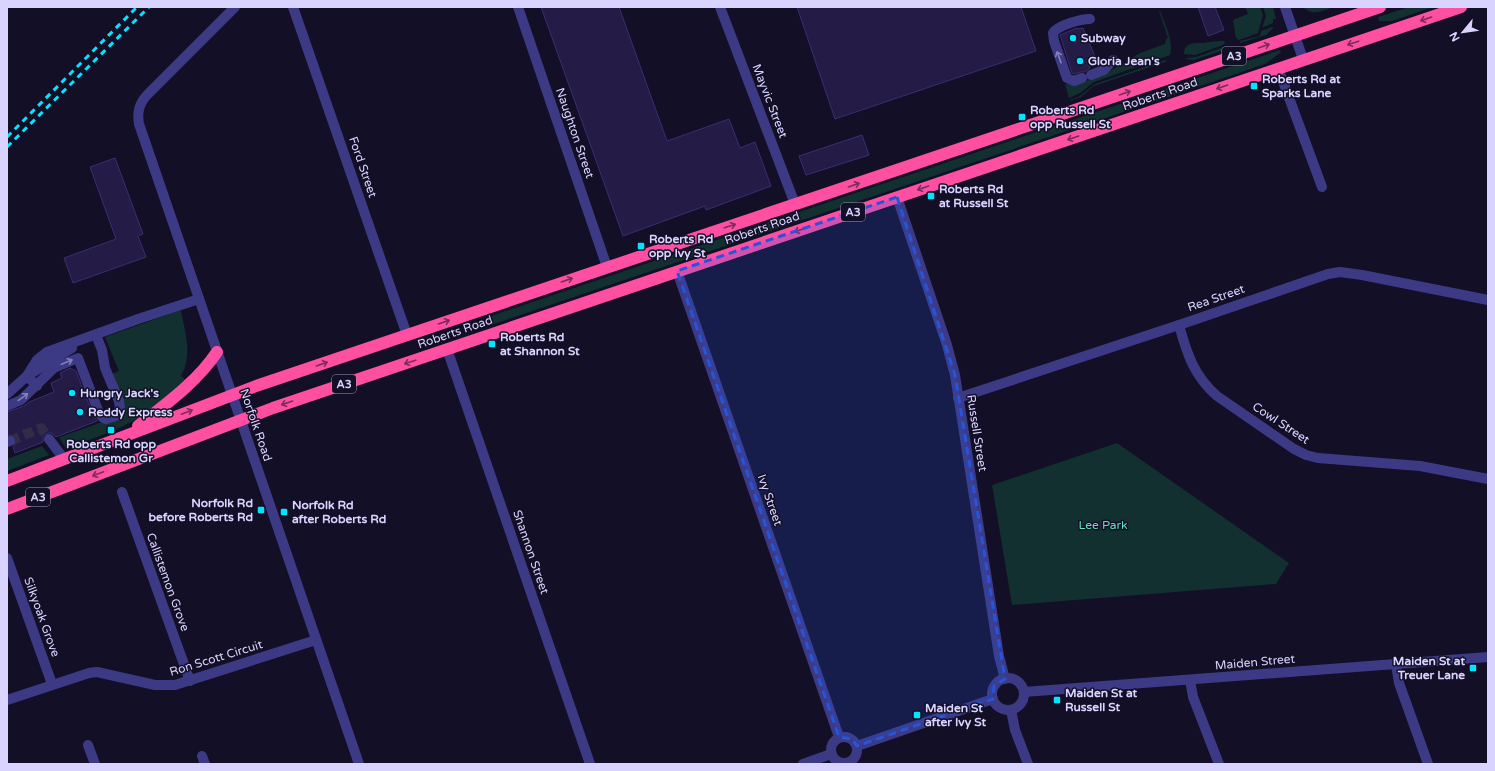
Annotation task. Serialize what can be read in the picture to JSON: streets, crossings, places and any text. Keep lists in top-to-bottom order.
{
  "streets": {
    "highway": ["A3", "Roberts Road"],
    "street": [
      "Mayvic Street",
      "Naughton Street",
      "Ford Street",
      "Rea Street",
      "Cowl Street",
      "Norfolk Road",
      "Russell Street",
      "Ivy Street",
      "Shannon Street",
      "Callistemon Grove",
      "Silkyoak Grove",
      "Ron Scott Circuit",
      "Maiden Street"
    ]
  },
  "crossings": [
    ["Roberts Road", "Mayvic Street"],
    ["Roberts Road", "Naughton Street"],
    ["Roberts Road", "Ford Street"],
    ["Roberts Road", "Norfolk Road"],
    ["Roberts Road", "Russell Street"],
    ["Roberts Road", "Ivy Street"],
    ["Roberts Road", "Shannon Street"],
    ["Rea Street", "Cowl Street"],
    ["Rea Street", "Russell Street"],
    ["Norfolk Road", "Ron Scott Circuit"],
    ["Russell Street", "Maiden Street"],
    ["Callistemon Grove", "Ron Scott Circuit"],
    ["Silkyoak Grove", "Ron Scott Circuit"]
  ],
  "parks": ["Lee Park"],
  "places": {
    "other": [
      "Subway",
      "Gloria Jean's",
      "Hungry Jack's",
      "Reddy Express"
    ],
    "transit": [
      "Roberts Rd at Sparks Lane",
      "Roberts Rd opp Russell St",
      "Roberts Rd at Russell St",
      "Roberts Rd opp Ivy St",
      "Roberts Rd at Shannon St",
      "Roberts Rd opp Callistemon Gr",
      "Norfolk Rd before Roberts Rd",
      "Norfolk Rd after Roberts Rd",
      "Maiden St at Treuer Lane",
      "Maiden St at Russell St",
      "Maiden St after Ivy St"
    ]
  },
  "north": "bottom left"
}
